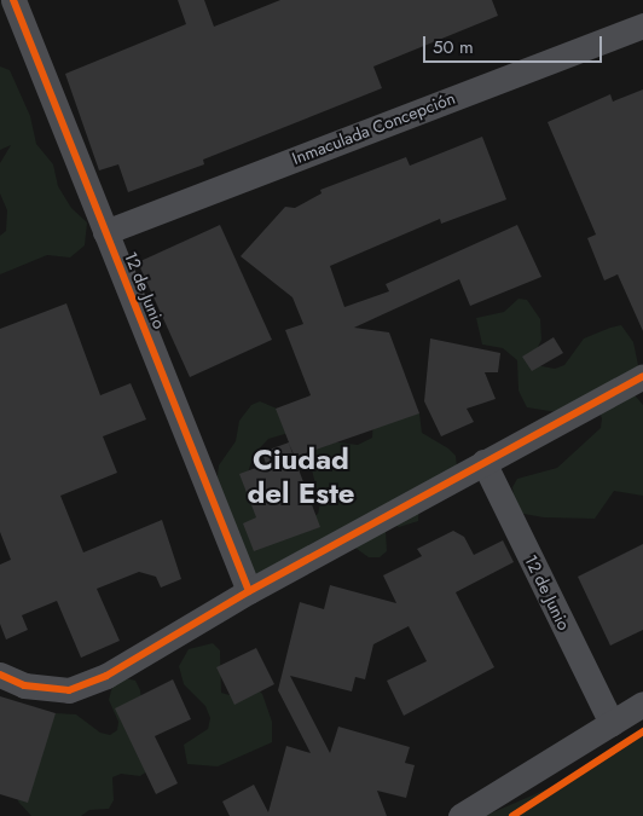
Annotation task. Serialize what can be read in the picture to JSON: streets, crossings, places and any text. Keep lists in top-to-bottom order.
{
  "streets": {
    "street": ["Inmaculada Concepción", "12 de Junio"]
  },
  "crossings": [
    ["Inmaculada Concepción", "12 de Junio"]
  ],
  "districts": ["Ciudad del Este"],
  "scale_bar": "50 m"
}
